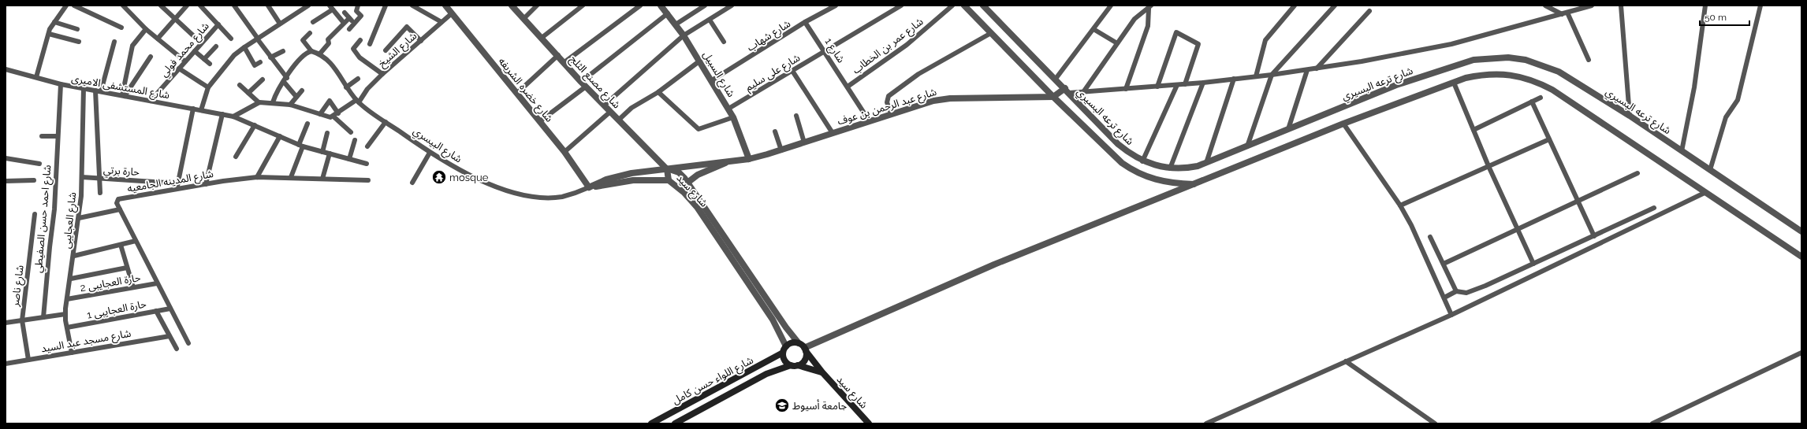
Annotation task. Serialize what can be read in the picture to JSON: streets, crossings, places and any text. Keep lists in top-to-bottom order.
{
  "streets": {
    "main road": ["شارع سيد", "شارع اللواء حسن كامل"],
    "street": [
      "شارع شهاب",
      "شارع عمر بن الخطاب",
      "شارع محمد فولي",
      "شارع الشيخ",
      "شارع 1",
      "شارع على سليم",
      "شارع السبيل",
      "شارع مصنع الثلج",
      "شارع ترعه البسيري",
      "شارع المستشفى الاميرى",
      "شارع خضره الشريفه",
      "شارع عبد الرحمن بن عوف",
      "شارع البيسري",
      "حارة برتي",
      "شارع المدينه الجامعيه",
      "شارع احمد حسن الصفيطي",
      "شارع العجايبى",
      "حارة العجايبى 2",
      "شارع ناصر",
      "حارة العجايبى 1",
      "شارع مسجد عبد السيد"
    ]
  },
  "crossings": [
    ["شارع شهاب", "شارع 1"],
    ["شارع شهاب", "شارع السبيل"],
    ["شارع عمر بن الخطاب", "شارع 1"],
    ["شارع محمد فولي", "شارع المستشفى الاميرى"],
    ["شارع الشيخ", "شارع خضره الشريفه"],
    ["شارع الشيخ", "شارع البيسري"],
    ["شارع 1", "شارع على سليم"],
    ["شارع 1", "شارع عبد الرحمن بن عوف"],
    ["شارع على سليم", "شارع السبيل"],
    ["شارع السبيل", "شارع عبد الرحمن بن عوف"],
    ["شارع مصنع الثلج", "شارع عبد الرحمن بن عوف"],
    ["شارع مصنع الثلج", "شارع البيسري"],
    ["شارع مصنع الثلج", "شارع سيد"],
    ["شارع المستشفى الاميرى", "شارع احمد حسن الصفيطي"],
    ["شارع المستشفى الاميرى", "شارع العجايبى"],
    ["شارع خضره الشريفه", "شارع البيسري"],
    ["شارع عبد الرحمن بن عوف", "شارع البيسري"],
    ["شارع عبد الرحمن بن عوف", "شارع سيد"],
    ["شارع البيسري", "شارع سيد"],
    ["حارة برتي", "شارع العجايبى"],
    ["شارع سيد", "شارع اللواء حسن كامل"],
    ["شارع العجايبى", "حارة العجايبى 2"],
    ["شارع العجايبى", "حارة العجايبى 1"],
    ["شارع العجايبى", "شارع مسجد عبد السيد"],
    ["شارع ناصر", "شارع مسجد عبد السيد"]
  ],
  "places": {
    "temple": ["mosque"],
    "school or university": ["جامعة أسيوط"]
  },
  "scale_bar": "50 m"
}
